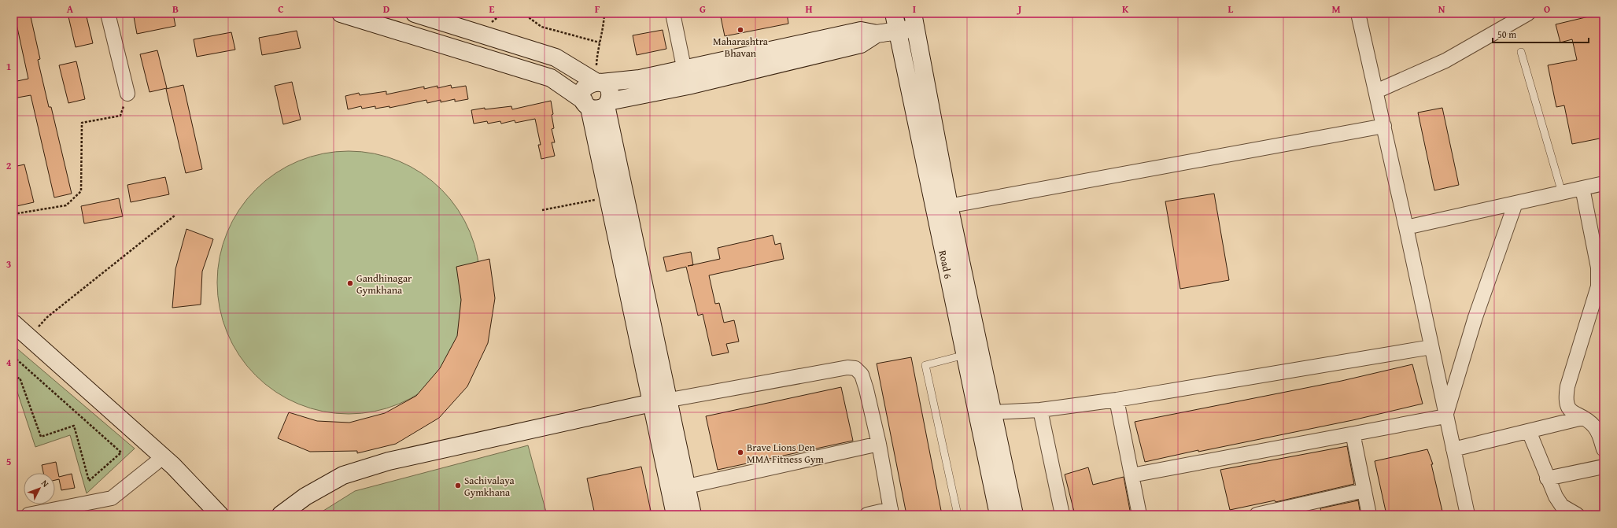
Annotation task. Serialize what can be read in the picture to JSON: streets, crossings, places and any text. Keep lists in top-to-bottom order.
{
  "streets": {
    "street": ["Road 6"]
  },
  "places": [
    "Maharashtra Bhavan",
    "Gandhinagar Gymkhana",
    "Brave Lions Den MMA Fitness Gym",
    "Sachivalaya Gymkhana"
  ],
  "scale_bar": "50 m",
  "north": "top right",
  "grid": {
    "columns": [
      "A",
      "B",
      "C",
      "D",
      "E",
      "F",
      "G",
      "H",
      "I",
      "J",
      "K",
      "L",
      "M",
      "N",
      "O"
    ],
    "rows": [
      "1",
      "2",
      "3",
      "4",
      "5"
    ]
  }
}
